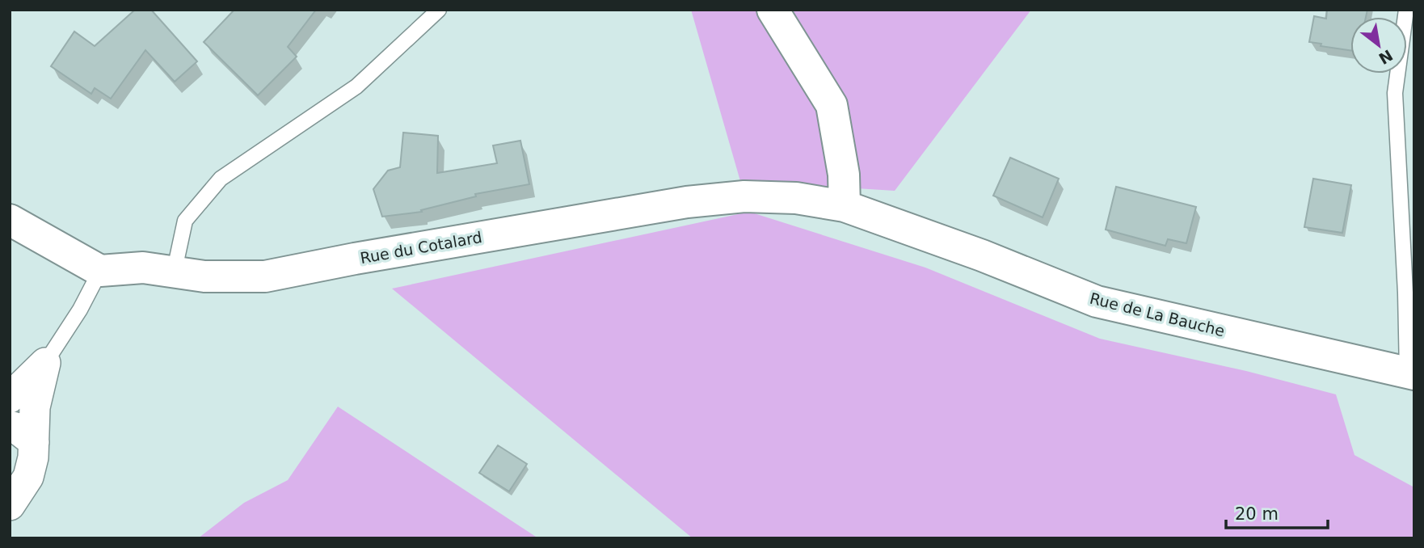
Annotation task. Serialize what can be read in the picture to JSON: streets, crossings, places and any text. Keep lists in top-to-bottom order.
{
  "streets": {
    "street": ["Rue du Cotalard", "Rue de La Bauche"]
  },
  "crossings": [
    ["Rue du Cotalard", "Rue de La Bauche"]
  ],
  "scale_bar": "20 m",
  "north": "bottom right"
}
